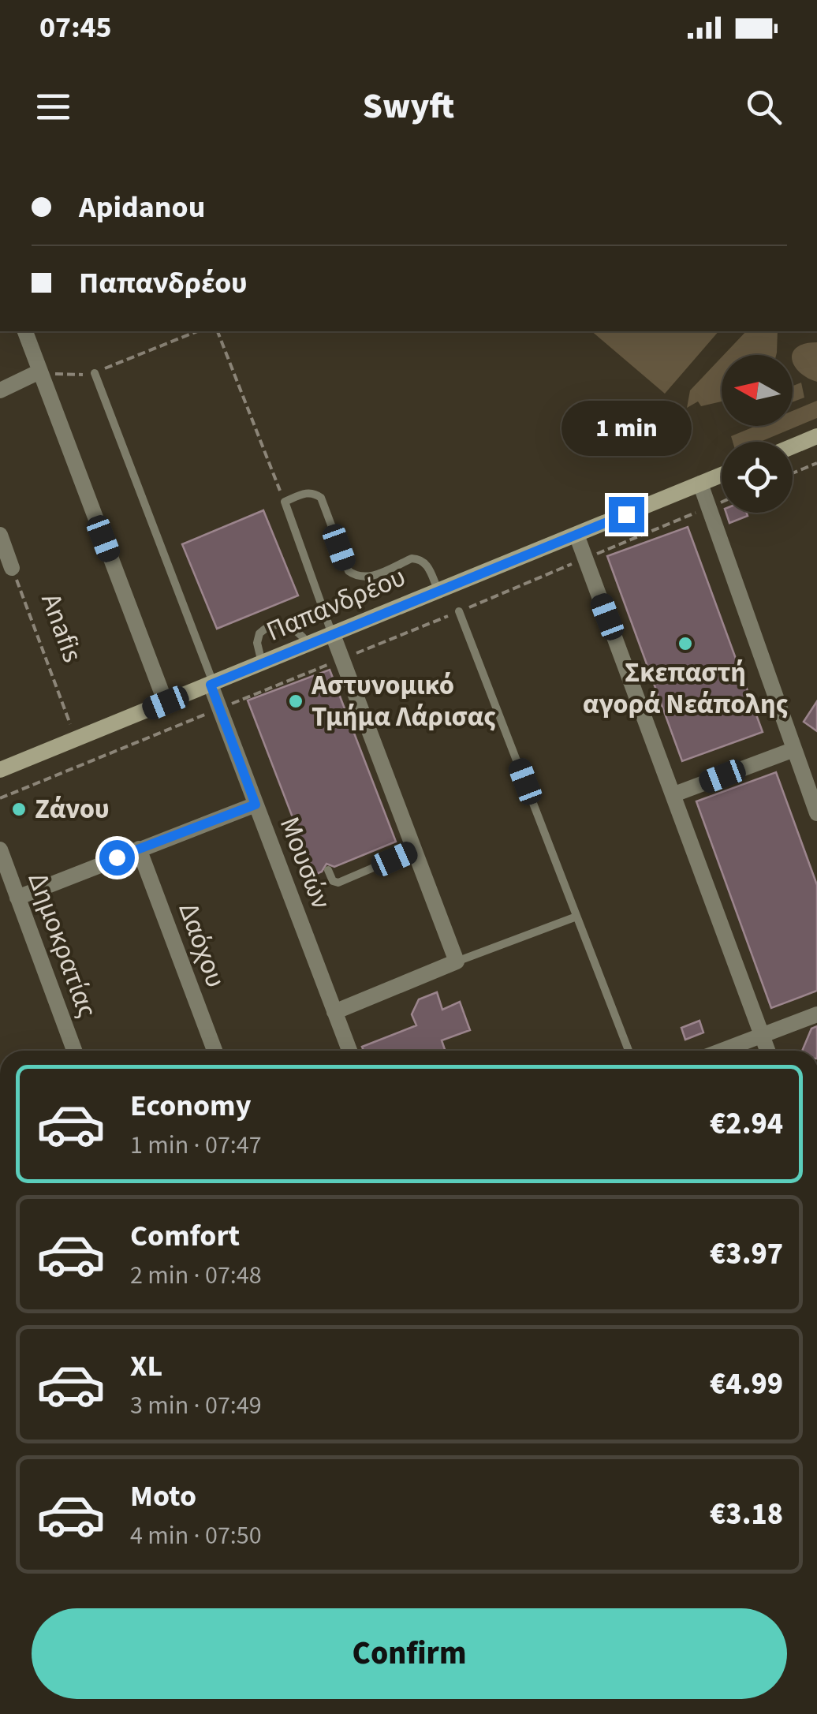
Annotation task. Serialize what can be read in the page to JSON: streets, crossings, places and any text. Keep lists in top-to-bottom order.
{
  "streets": {
    "street": [
      "Παπανδρέου",
      "Anafis",
      "Μουσών",
      "Δημοκρατίας",
      "Δαόχου"
    ]
  },
  "crossings": [
    ["Παπανδρέου", "Anafis"],
    ["Παπανδρέου", "Μουσών"]
  ],
  "places": ["Σκεπαστή αγορά Νεάπολης", "Αστυνομικό Τμήμα Λάρισας", "Ζάνου"],
  "north": "left",
  "page": {
    "status": "07:45",
    "header": "Swyft",
    "banner": ["Apidanou", "Παπανδρέου"],
    "bubble": "1 min",
    "list": [
      {
        "name": "Economy",
        "note": "1 min · 07:47",
        "value": "€2.94"
      },
      {
        "name": "Comfort",
        "note": "2 min · 07:48",
        "value": "€3.97"
      },
      {
        "name": "XL",
        "note": "3 min · 07:49",
        "value": "€4.99"
      },
      {
        "name": "Moto",
        "note": "4 min · 07:50",
        "value": "€3.18"
      }
    ],
    "buttons": "Confirm"
  }
}
